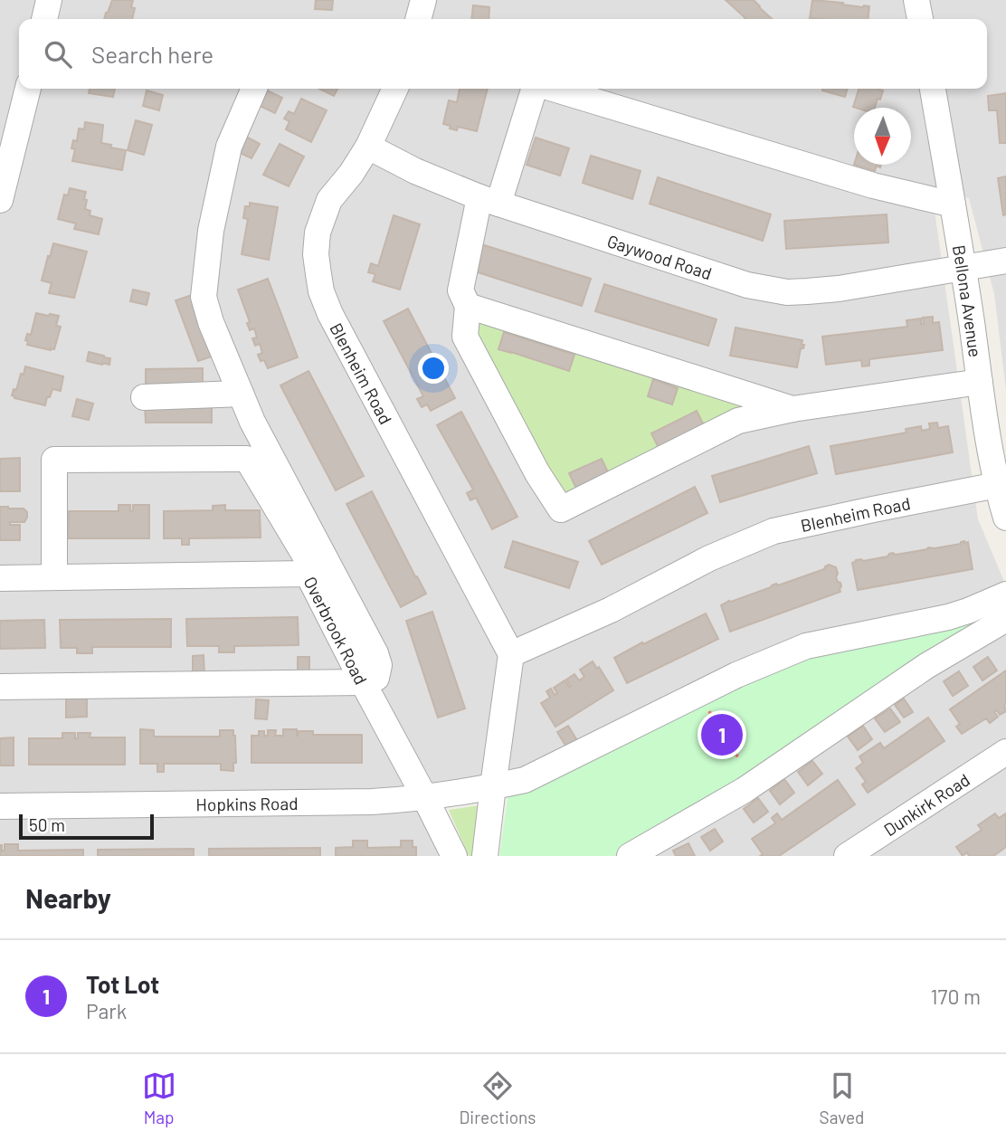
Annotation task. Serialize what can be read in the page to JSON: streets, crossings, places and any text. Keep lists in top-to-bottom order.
{
  "streets": {
    "street": [
      "Gaywood Road",
      "Bellona Avenue",
      "Blenheim Road",
      "Overbrook Road",
      "Hopkins Road",
      "Dunkirk Road"
    ]
  },
  "crossings": [
    ["Gaywood Road", "Bellona Avenue"],
    ["Gaywood Road", "Blenheim Road"],
    ["Bellona Avenue", "Blenheim Road"],
    ["Overbrook Road", "Hopkins Road"]
  ],
  "scale_bar": "50 m",
  "north": "bottom",
  "page": {
    "search": "Search here",
    "pins": "1",
    "scale": "50 m",
    "heading": "Nearby",
    "list": [
      {
        "mark": "1",
        "name": "Tot Lot",
        "note": "Park",
        "value": "170 m"
      }
    ],
    "nav": ["Map", "Directions", "Saved"]
  }
}
